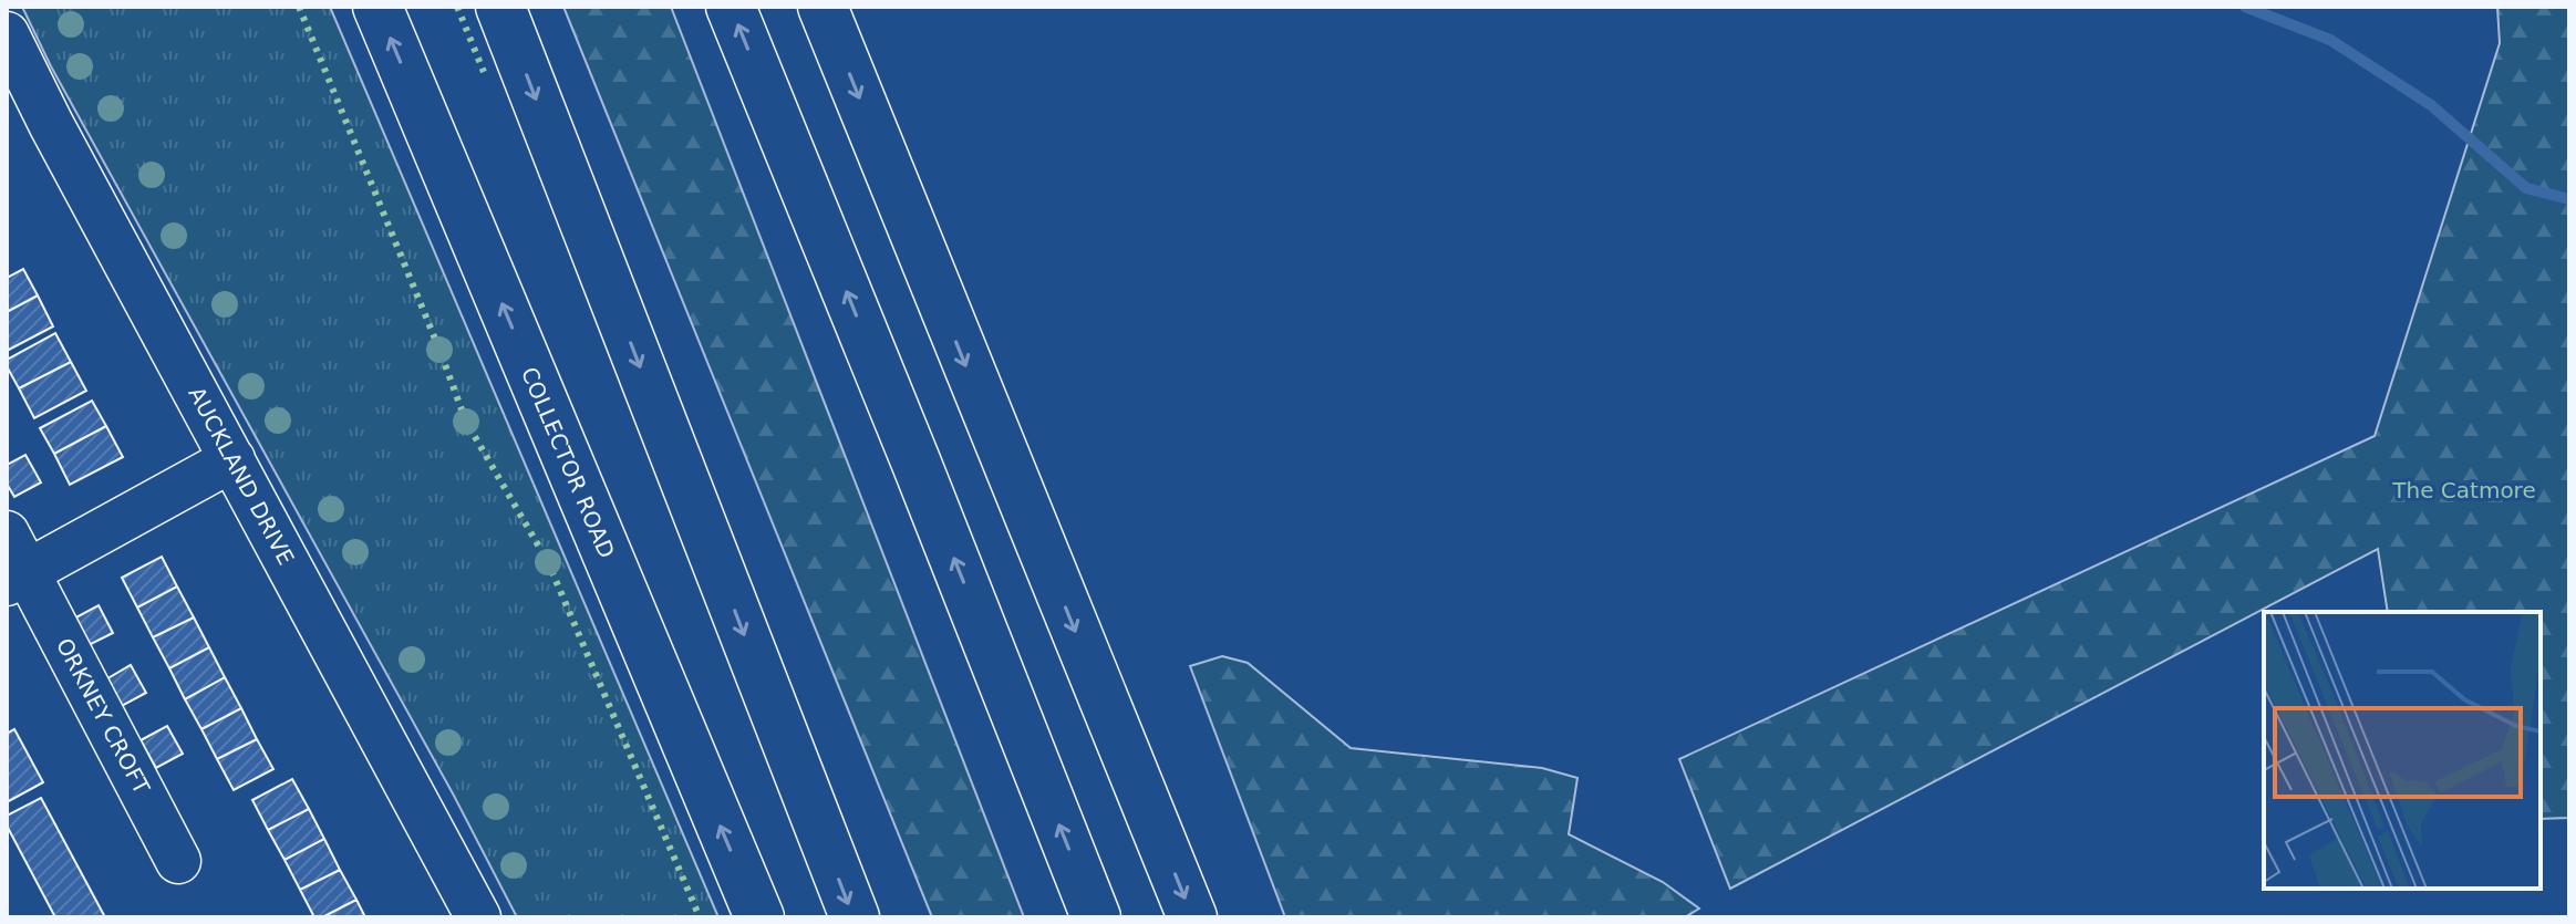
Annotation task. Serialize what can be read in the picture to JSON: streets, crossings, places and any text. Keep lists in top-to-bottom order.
{
  "streets": {
    "highway": ["COLLECTOR ROAD"],
    "street": ["AUCKLAND DRIVE", "ORKNEY CROFT"]
  },
  "crossings": [
    ["AUCKLAND DRIVE", "ORKNEY CROFT"]
  ],
  "parks": ["The Catmore"]
}
